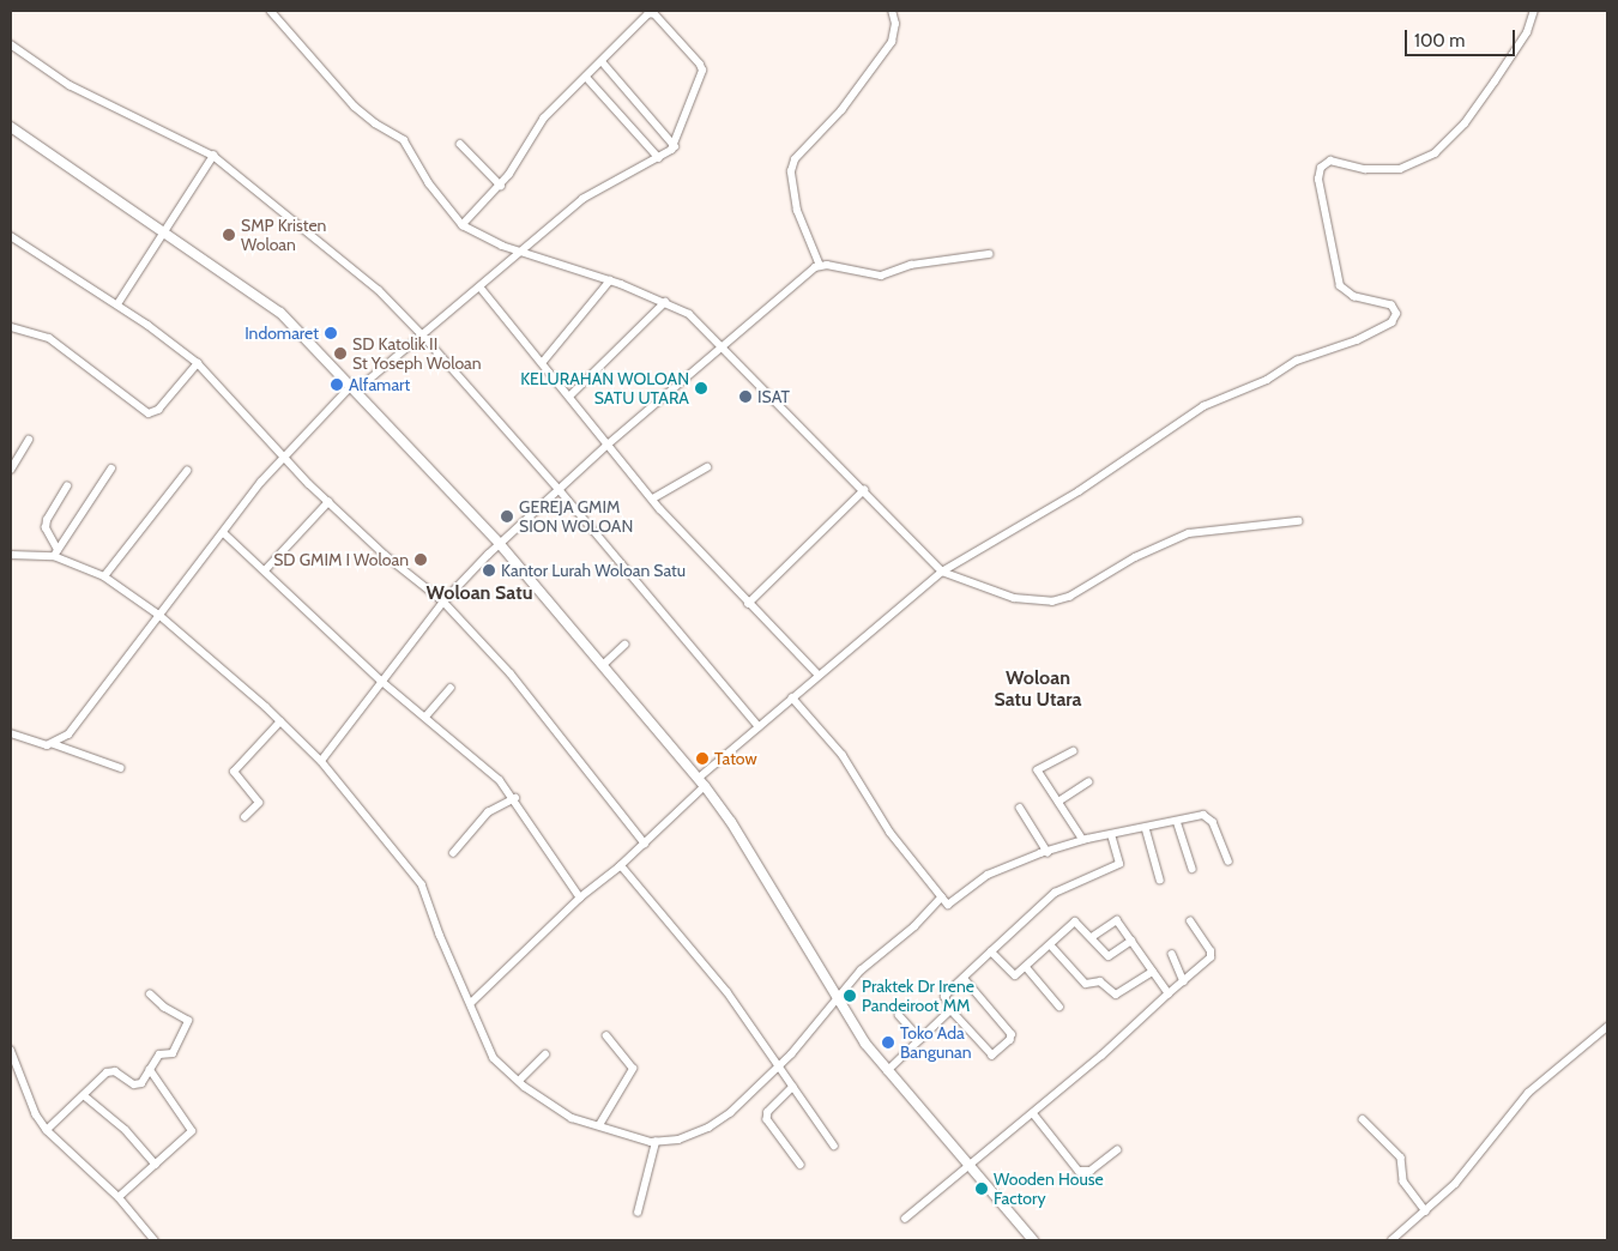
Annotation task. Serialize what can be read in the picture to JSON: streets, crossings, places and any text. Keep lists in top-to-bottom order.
{
  "districts": ["Woloan Satu", "Woloan Satu Utara"],
  "places": [
    "SMP Kristen Woloan",
    "Indomaret",
    "SD Katolik II St Yoseph Woloan",
    "Alfamart",
    "KELURAHAN WOLOAN SATU UTARA",
    "ISAT",
    "GEREJA GMIM SION WOLOAN",
    "SD GMIM I Woloan",
    "Kantor Lurah Woloan Satu",
    "Tatow",
    "Praktek Dr Irene Pandeiroot MM",
    "Toko Ada Bangunan",
    "Wooden House Factory"
  ],
  "scale_bar": "100 m"
}
